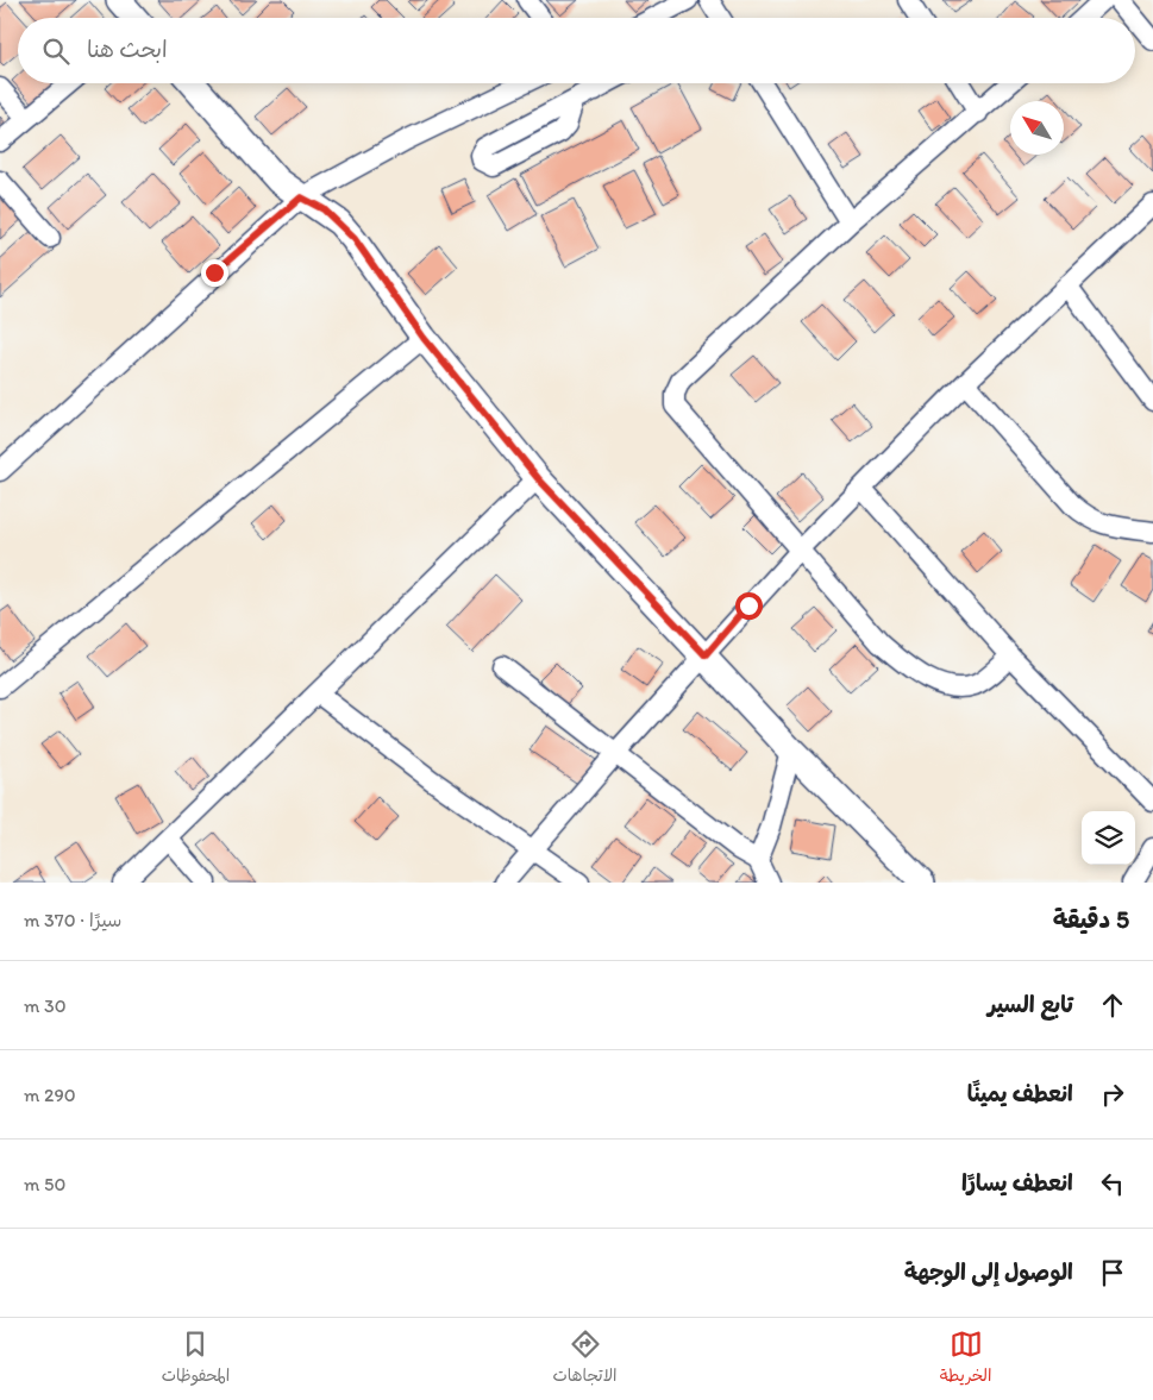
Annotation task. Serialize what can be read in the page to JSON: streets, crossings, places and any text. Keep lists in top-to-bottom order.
{
  "north": "top left",
  "page": {
    "search": "ابحث هنا",
    "heading": ["5 دقيقة", "سيرًا · 370 m"],
    "list": [
      ["تابع السير", "30 m"],
      ["انعطف يمينًا", "290 m"],
      ["انعطف يسارًا", "50 m"],
      "الوصول إلى الوجهة"
    ],
    "nav": ["الخريطة", "الاتجاهات", "المحفوظات"]
  }
}
